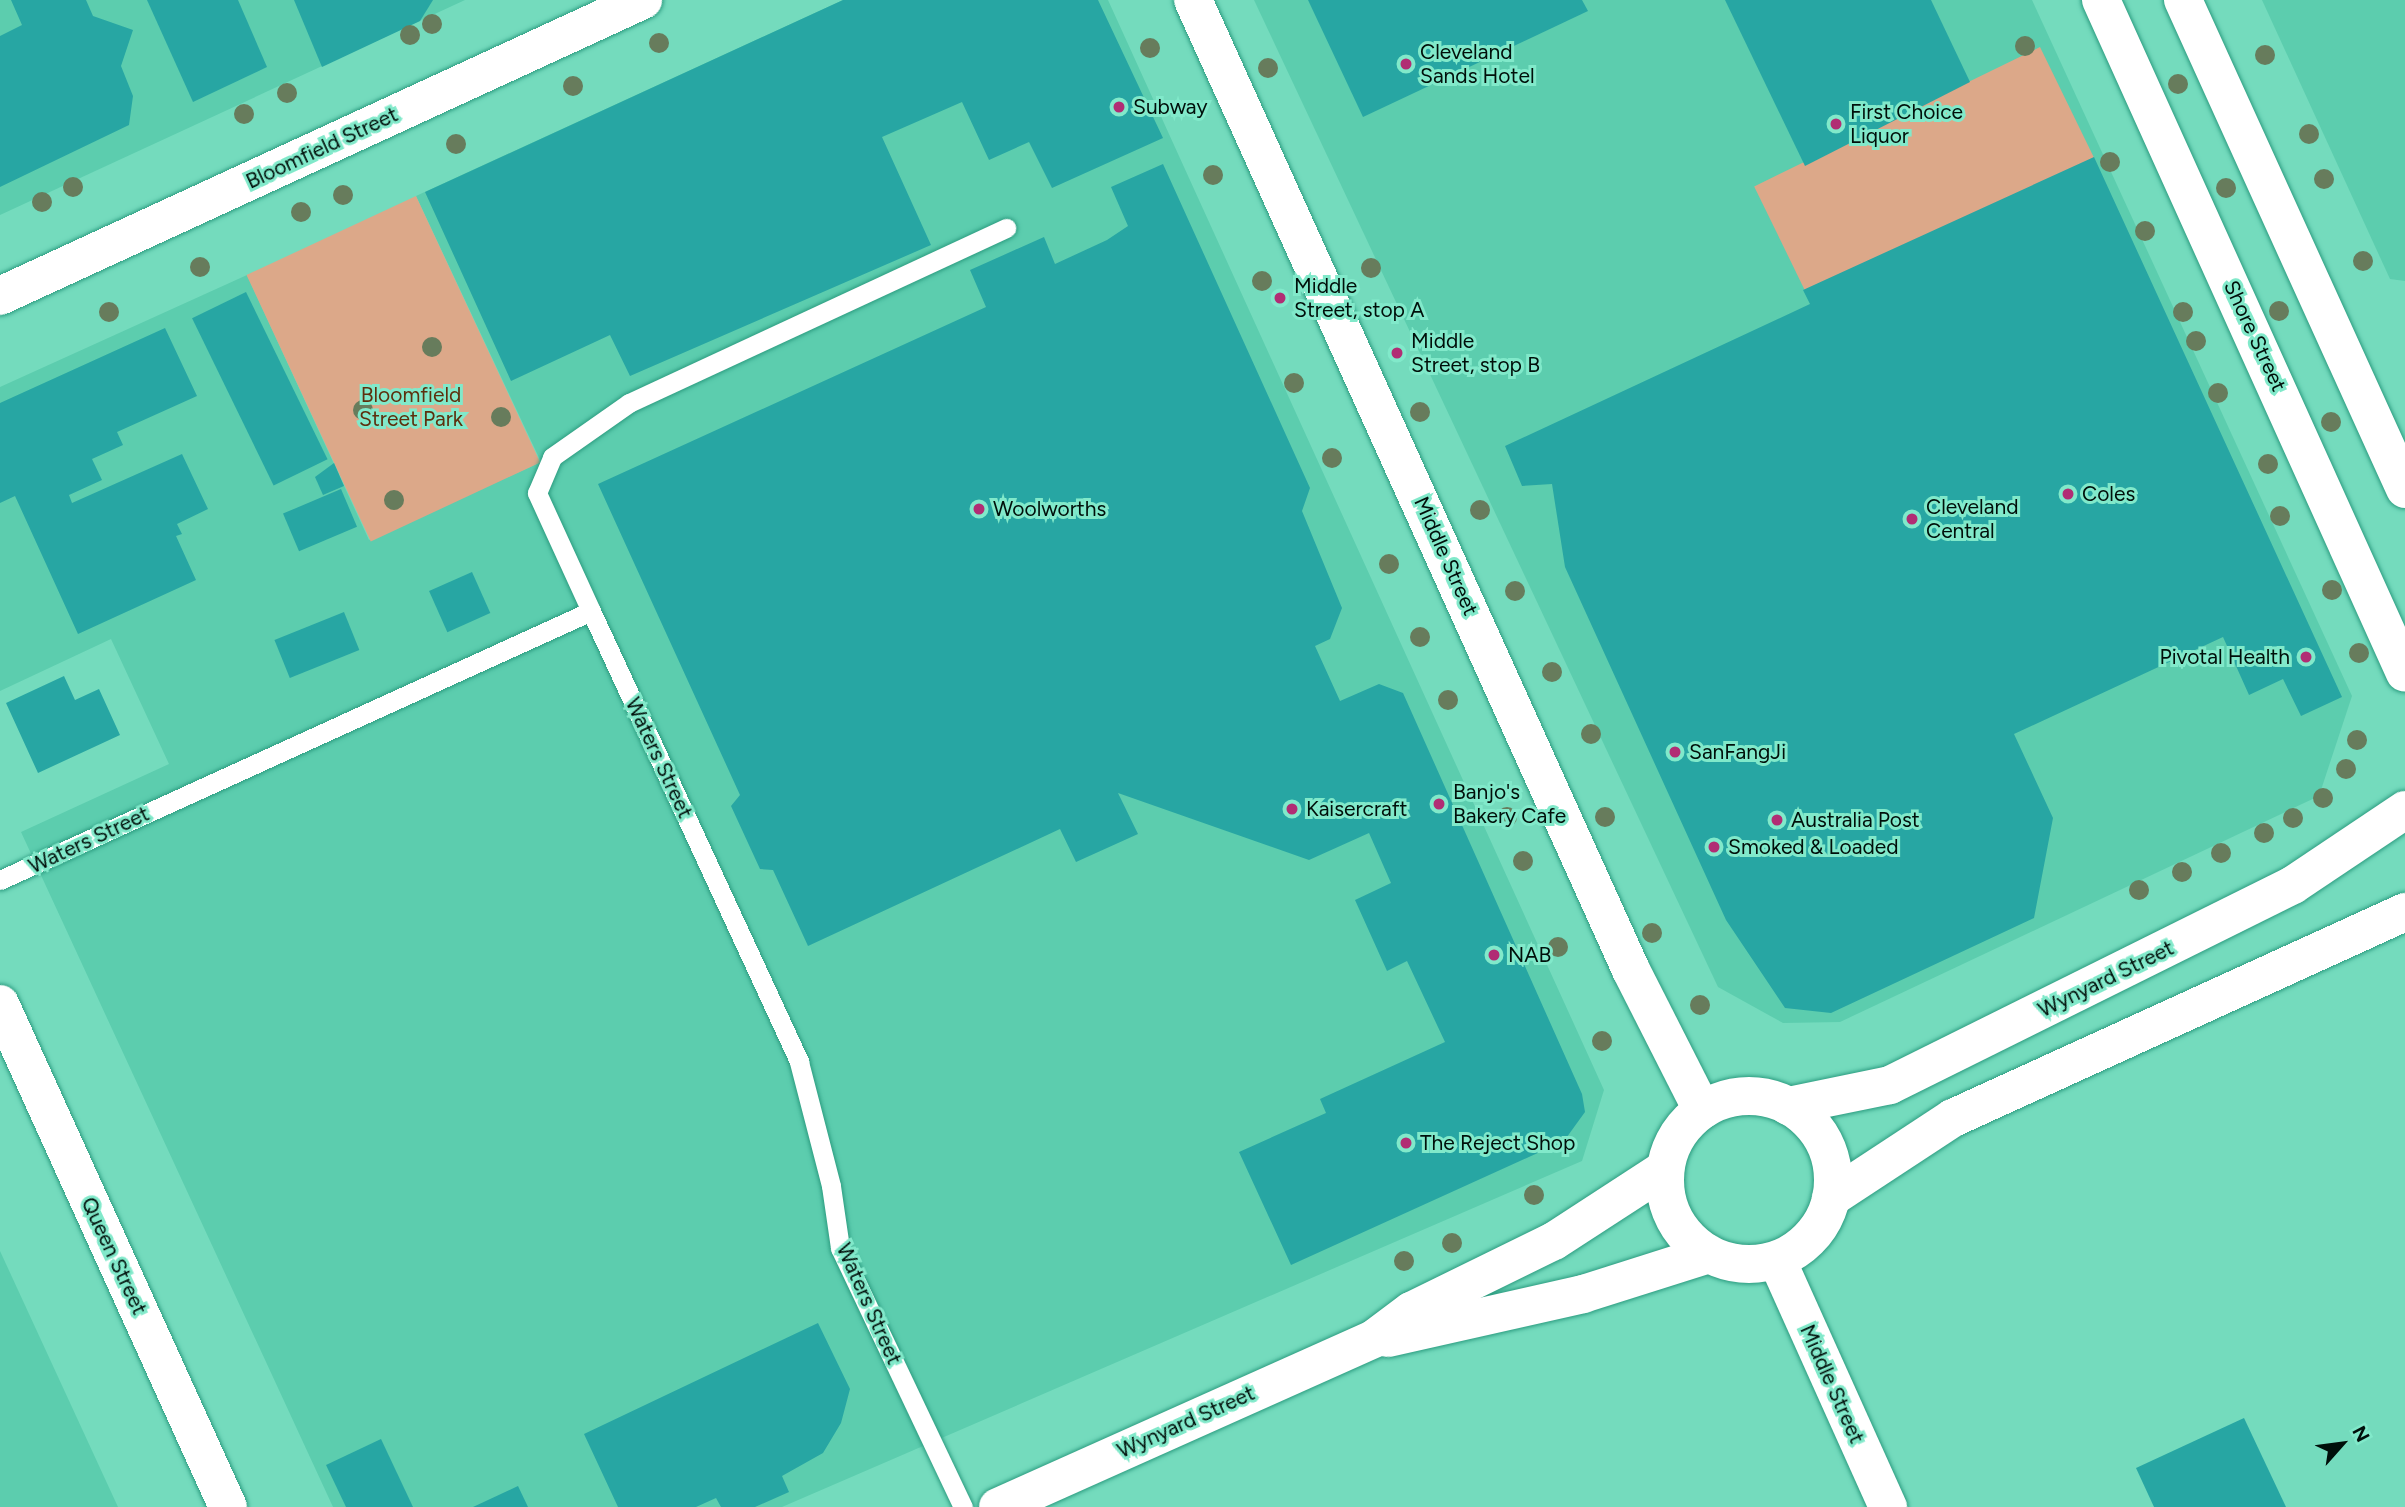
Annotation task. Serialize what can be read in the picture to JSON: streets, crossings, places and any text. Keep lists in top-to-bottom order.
{
  "streets": {
    "street": [
      "Bloomfield Street",
      "Shore Street",
      "Middle Street",
      "Wynyard Street",
      "Queen Street"
    ],
    "lane": ["Waters Street"]
  },
  "crossings": [
    ["Middle Street", "Wynyard Street"]
  ],
  "parks": ["Bloomfield Street Park"],
  "places": [
    "Cleveland Sands Hotel",
    "Subway",
    "First Choice Liquor",
    "Middle Street, stop A",
    "Middle Street, stop B",
    "Coles",
    "Woolworths",
    "Cleveland Central",
    "Pivotal Health",
    "SanFangJi",
    "Banjo's Bakery Cafe",
    "Kaisercraft",
    "Australia Post",
    "Smoked & Loaded",
    "NAB",
    "The Reject Shop"
  ],
  "north": "top right"
}
